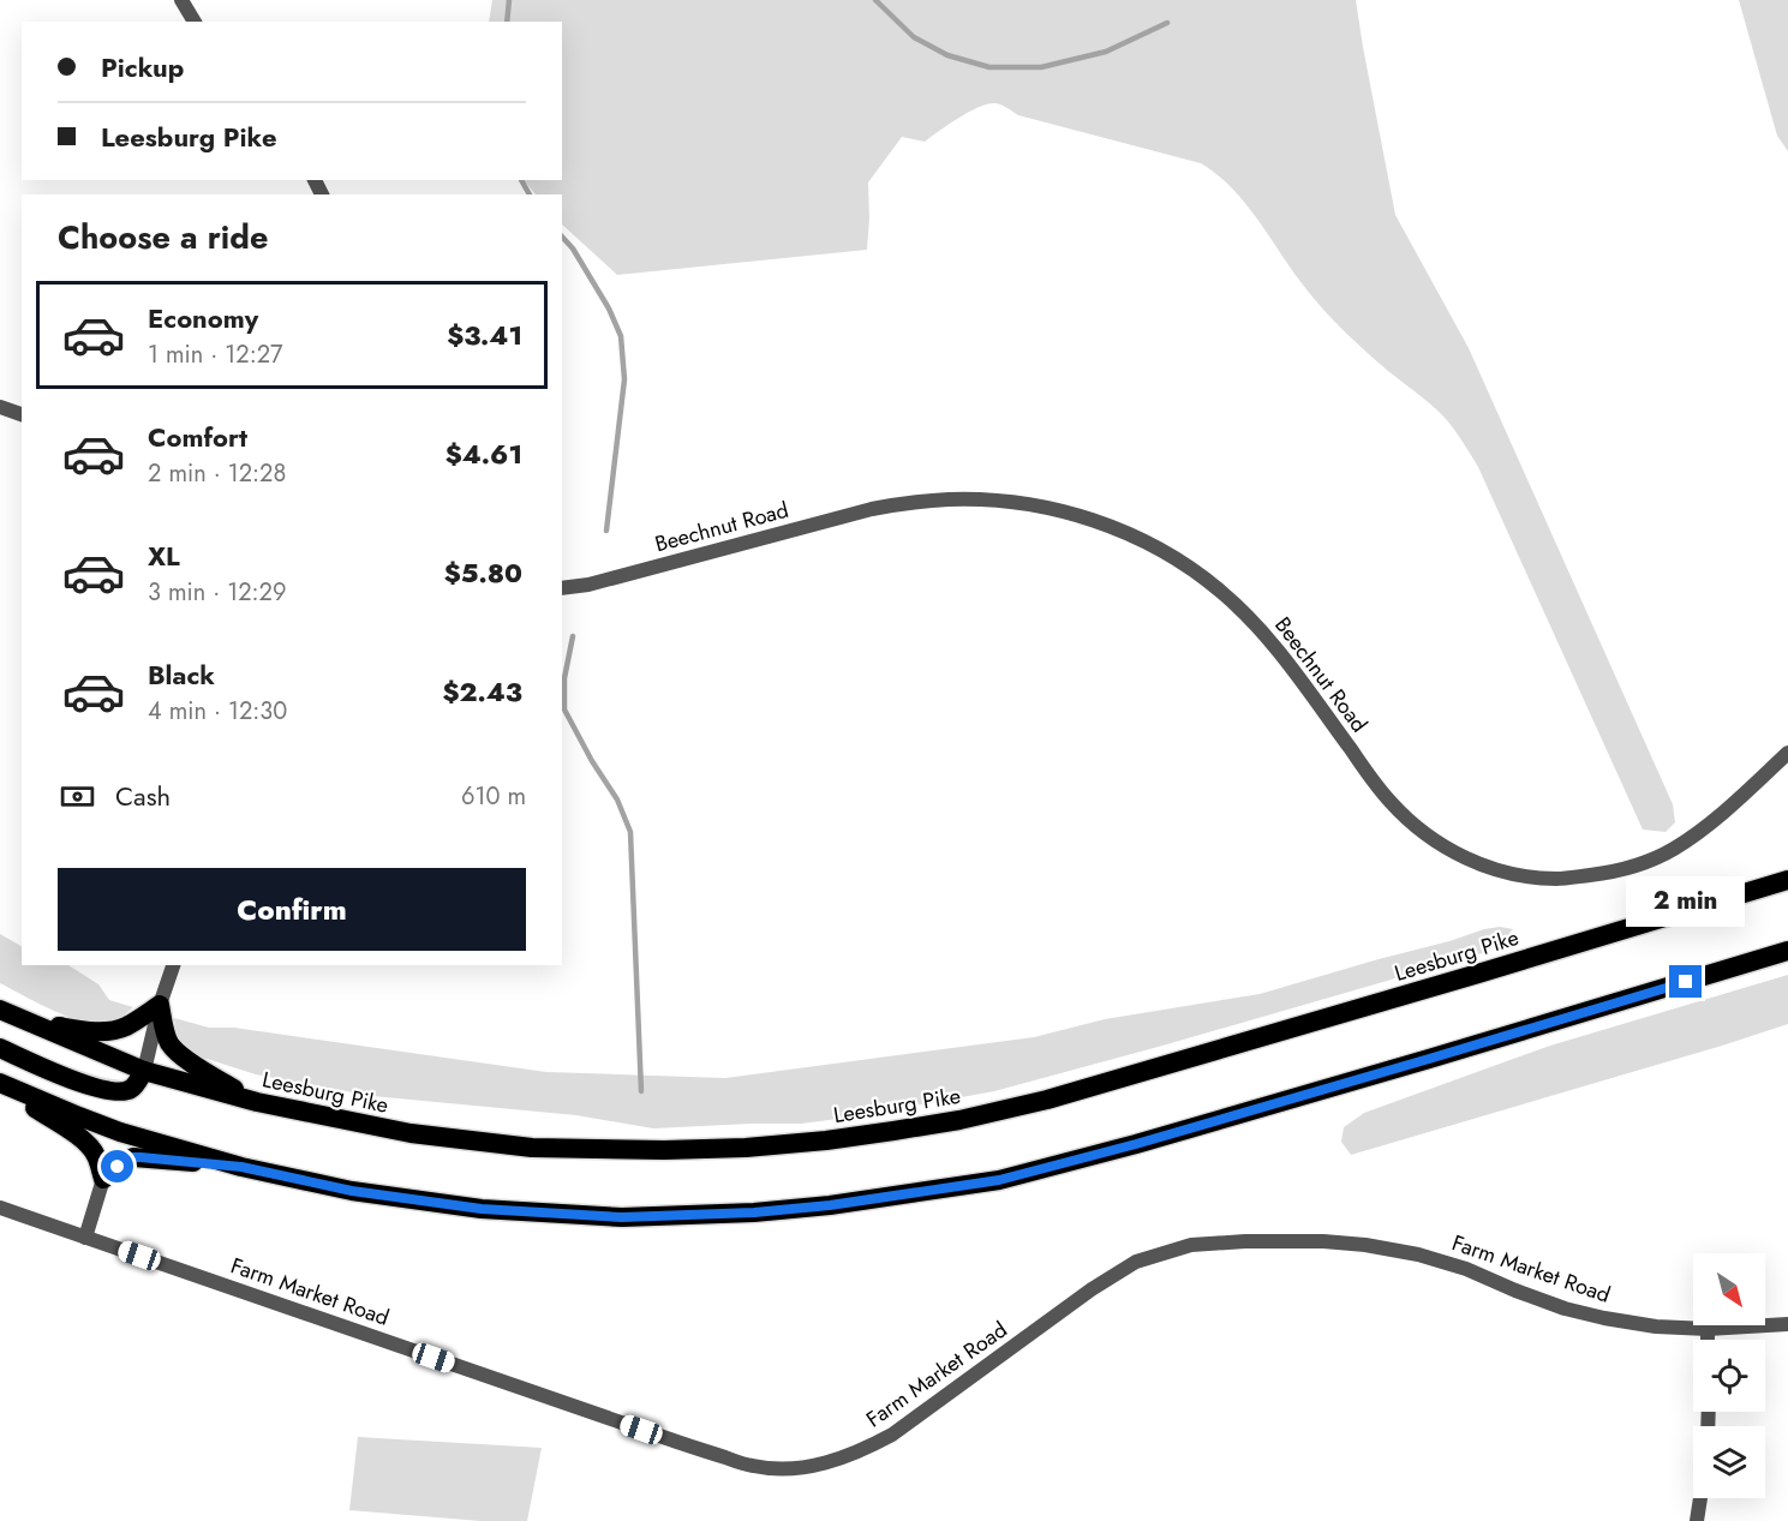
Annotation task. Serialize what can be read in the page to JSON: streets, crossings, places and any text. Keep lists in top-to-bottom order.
{
  "streets": {
    "highway": ["Leesburg Pike"],
    "street": ["Beechnut Road", "Farm Market Road"]
  },
  "north": "bottom right",
  "page": {
    "banner": ["Pickup", "Leesburg Pike"],
    "heading": "Choose a ride",
    "list": [
      {
        "name": "Economy",
        "note": "1 min · 12:27",
        "value": "$3.41"
      },
      {
        "name": "Comfort",
        "note": "2 min · 12:28",
        "value": "$4.61"
      },
      {
        "name": "XL",
        "note": "3 min · 12:29",
        "value": "$5.80"
      },
      {
        "name": "Black",
        "note": "4 min · 12:30",
        "value": "$2.43"
      }
    ],
    "pay": ["Cash", "610 m"],
    "buttons": "Confirm",
    "bubble": "2 min"
  }
}
